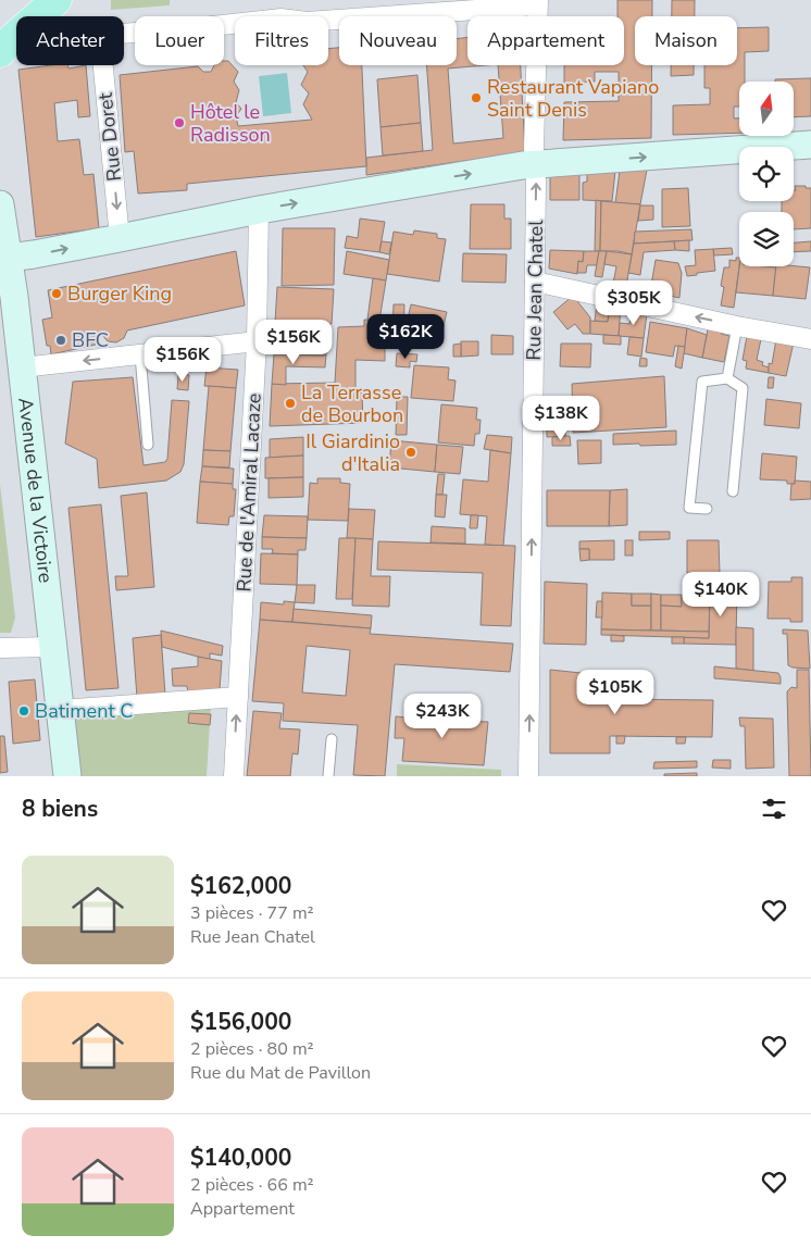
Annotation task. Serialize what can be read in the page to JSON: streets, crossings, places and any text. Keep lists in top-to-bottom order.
{
  "streets": {
    "main road": ["Avenue de la Victoire"],
    "street": ["Rue Doret", "Rue Jean Chatel", "Rue de l'Amiral Lacaze"]
  },
  "one_way": ["Rue Doret", "Rue Jean Chatel"],
  "places": [
    "Restaurant Vapiano Saint Denis",
    "Hôtel le Radisson",
    "Burger King",
    "BFC",
    "La Terrasse de Bourbon",
    "Il Giardinio d'Italia",
    "Batiment C"
  ],
  "north": "top",
  "page": {
    "chip": [
      "Acheter",
      "Louer",
      "Filtres",
      "Nouveau",
      "Appartement",
      "Maison"
    ],
    "price": [
      "$305K",
      "$162K",
      "$156K",
      "$156K",
      "$138K",
      "$140K",
      "$105K",
      "$243K"
    ],
    "heading": "8 biens",
    "list": [
      {
        "name": "$162,000",
        "note": "3 pièces · 77 m² · Rue Jean Chatel"
      },
      {
        "name": "$156,000",
        "note": "2 pièces · 80 m² · Rue du Mat de Pavillon"
      },
      {
        "name": "$140,000",
        "note": "2 pièces · 66 m² · Appartement"
      }
    ]
  }
}
